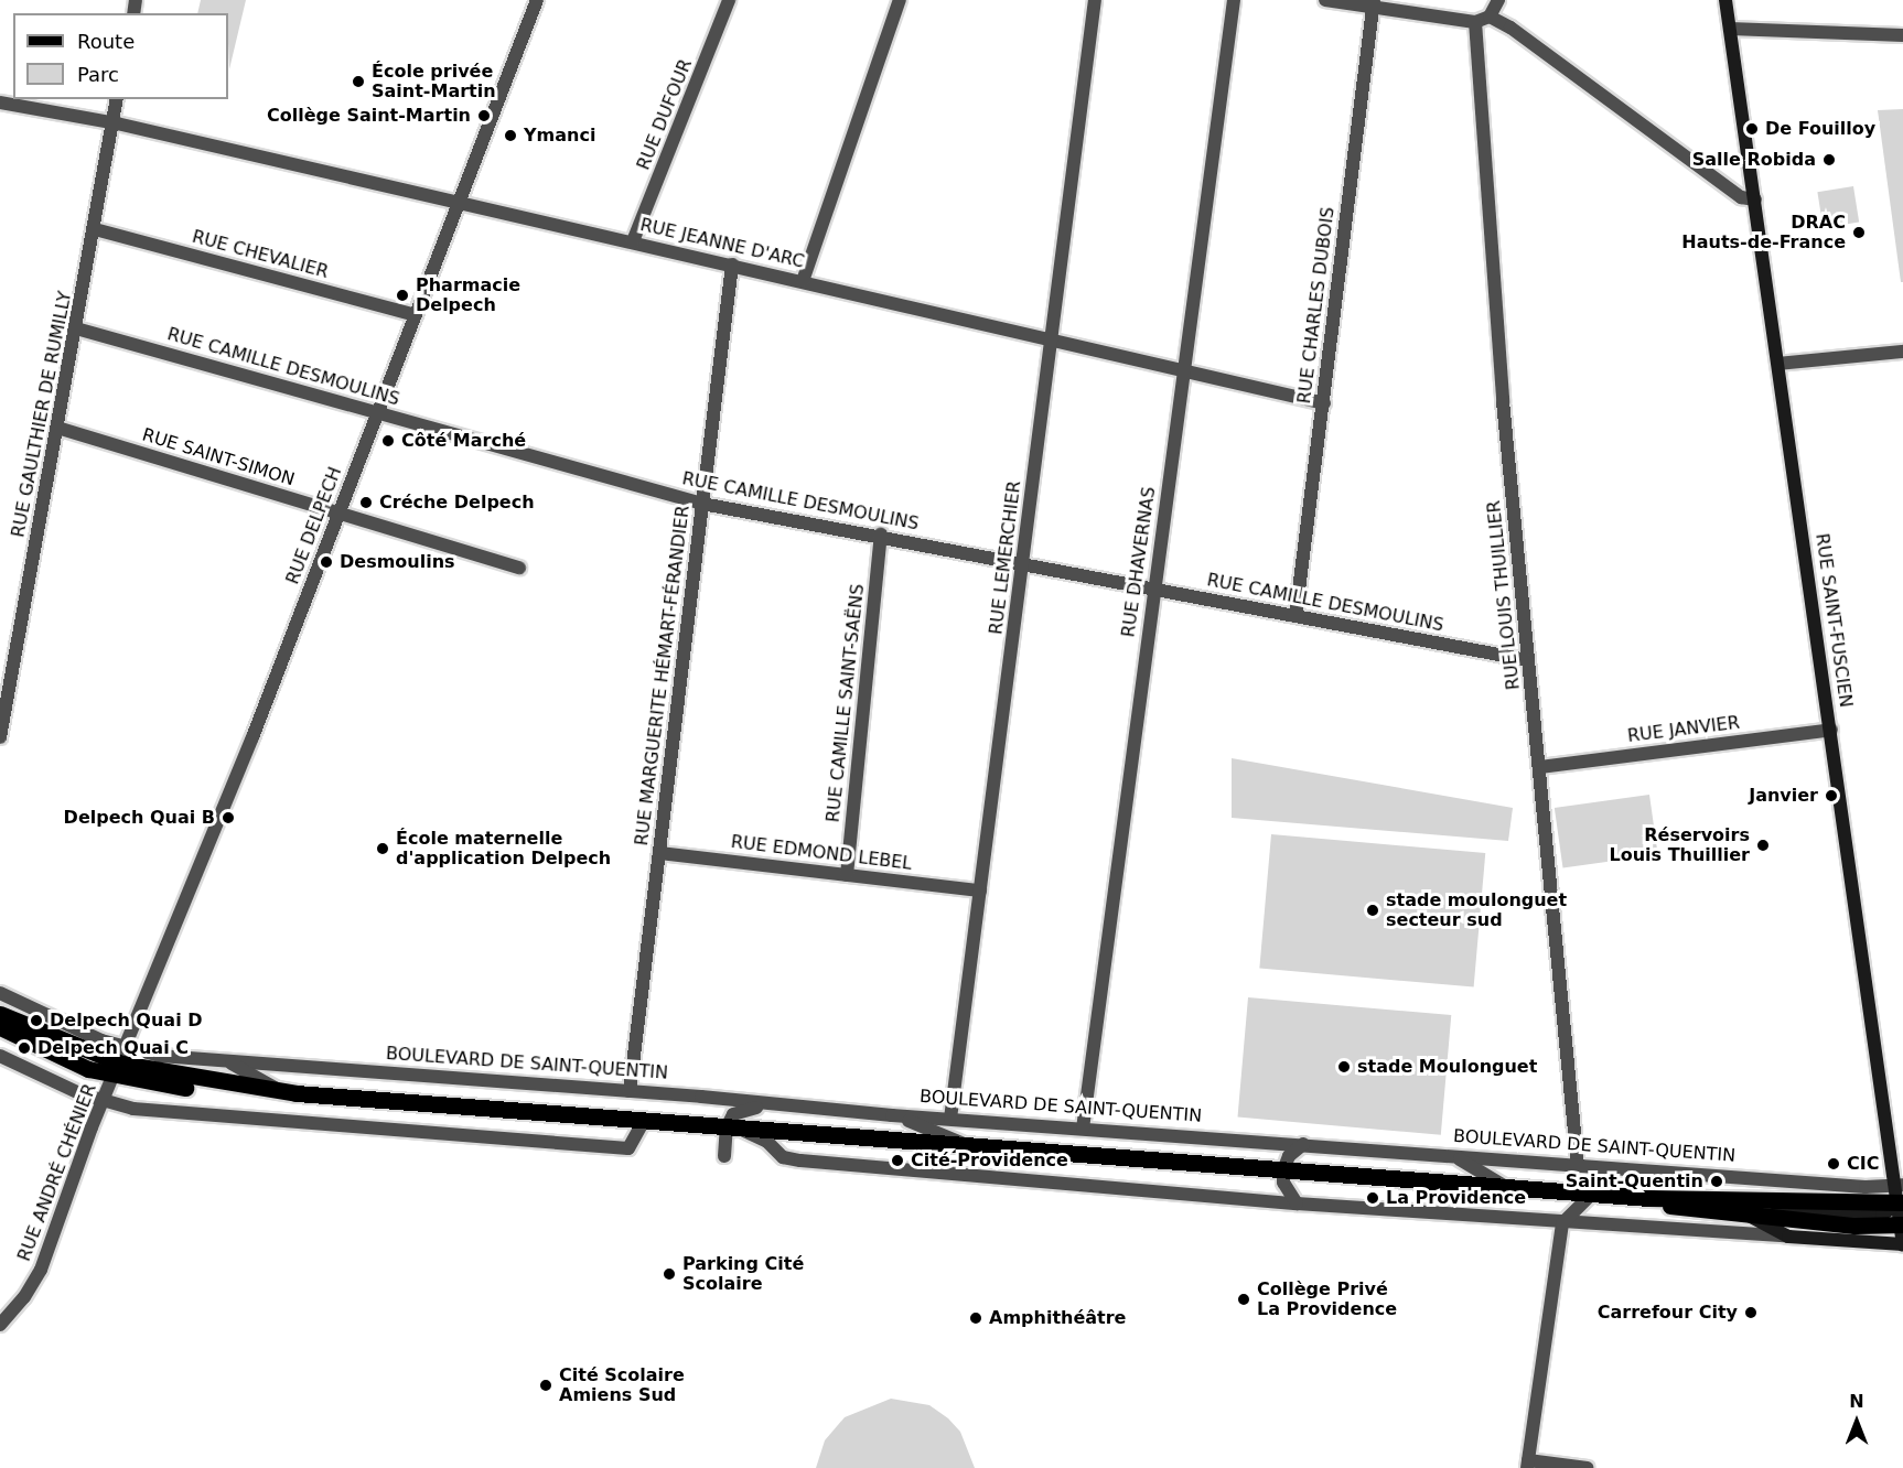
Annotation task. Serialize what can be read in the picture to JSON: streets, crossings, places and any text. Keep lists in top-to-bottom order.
{
  "streets": {
    "main road": ["RUE SAINT-FUSCIEN", "BOULEVARD DE SAINT-QUENTIN"],
    "street": [
      "RUE DUFOUR",
      "RUE JEANNE D'ARC",
      "RUE CHEVALIER",
      "RUE CHARLES DUBOIS",
      "RUE CAMILLE DESMOULINS",
      "RUE GAULTHIER DE RUMILLY",
      "RUE SAINT-SIMON",
      "RUE DELPECH",
      "RUE LEMERCHIER",
      "RUE DHAVERNAS",
      "RUE LOUIS THUILLIER",
      "RUE MARGUERITE HÉMART-FÉRANDIER",
      "RUE CAMILLE SAINT-SAËNS",
      "RUE JANVIER",
      "RUE EDMOND LEBEL",
      "RUE ANDRÉ CHÉNIER"
    ]
  },
  "crossings": [
    ["RUE DUFOUR", "RUE JEANNE D'ARC"],
    ["RUE JEANNE D'ARC", "RUE CHARLES DUBOIS"],
    ["RUE JEANNE D'ARC", "RUE GAULTHIER DE RUMILLY"],
    ["RUE JEANNE D'ARC", "RUE DELPECH"],
    ["RUE JEANNE D'ARC", "RUE LEMERCHIER"],
    ["RUE JEANNE D'ARC", "RUE DHAVERNAS"],
    ["RUE JEANNE D'ARC", "RUE MARGUERITE HÉMART-FÉRANDIER"],
    ["RUE CHEVALIER", "RUE GAULTHIER DE RUMILLY"],
    ["RUE CHEVALIER", "RUE DELPECH"],
    ["RUE CHARLES DUBOIS", "RUE CAMILLE DESMOULINS"],
    ["RUE CAMILLE DESMOULINS", "RUE GAULTHIER DE RUMILLY"],
    ["RUE CAMILLE DESMOULINS", "RUE DELPECH"],
    ["RUE CAMILLE DESMOULINS", "RUE LEMERCHIER"],
    ["RUE CAMILLE DESMOULINS", "RUE DHAVERNAS"],
    ["RUE CAMILLE DESMOULINS", "RUE LOUIS THUILLIER"],
    ["RUE CAMILLE DESMOULINS", "RUE MARGUERITE HÉMART-FÉRANDIER"],
    ["RUE CAMILLE DESMOULINS", "RUE CAMILLE SAINT-SAËNS"],
    ["RUE GAULTHIER DE RUMILLY", "RUE SAINT-SIMON"],
    ["RUE SAINT-SIMON", "RUE DELPECH"],
    ["RUE DELPECH", "BOULEVARD DE SAINT-QUENTIN"],
    ["RUE DELPECH", "RUE ANDRÉ CHÉNIER"],
    ["RUE LEMERCHIER", "RUE EDMOND LEBEL"],
    ["RUE LEMERCHIER", "BOULEVARD DE SAINT-QUENTIN"],
    ["RUE DHAVERNAS", "BOULEVARD DE SAINT-QUENTIN"],
    ["RUE LOUIS THUILLIER", "RUE JANVIER"],
    ["RUE LOUIS THUILLIER", "BOULEVARD DE SAINT-QUENTIN"],
    ["RUE SAINT-FUSCIEN", "RUE JANVIER"],
    ["RUE SAINT-FUSCIEN", "BOULEVARD DE SAINT-QUENTIN"],
    ["RUE MARGUERITE HÉMART-FÉRANDIER", "RUE EDMOND LEBEL"],
    ["RUE MARGUERITE HÉMART-FÉRANDIER", "BOULEVARD DE SAINT-QUENTIN"],
    ["RUE CAMILLE SAINT-SAËNS", "RUE EDMOND LEBEL"],
    ["BOULEVARD DE SAINT-QUENTIN", "RUE ANDRÉ CHÉNIER"]
  ],
  "places": [
    "École privée Saint-Martin",
    "Collège Saint-Martin",
    "De Fouilloy",
    "Ymanci",
    "Salle Robida",
    "DRAC Hauts-de-France",
    "Pharmacie Delpech",
    "Côté Marché",
    "Créche Delpech",
    "Desmoulins",
    "Janvier",
    "Delpech Quai B",
    "Réservoirs Louis Thuillier",
    "École maternelle d'application Delpech",
    "stade moulonguet secteur sud",
    "Delpech Quai D",
    "Delpech Quai C",
    "stade Moulonguet",
    "Cité-Providence",
    "CIC",
    "Saint-Quentin",
    "La Providence",
    "Parking Cité Scolaire",
    "Collège Privé La Providence",
    "Carrefour City",
    "Amphithéâtre",
    "Cité Scolaire Amiens Sud"
  ],
  "legend": ["Route", "Parc"],
  "north": "top"
}
